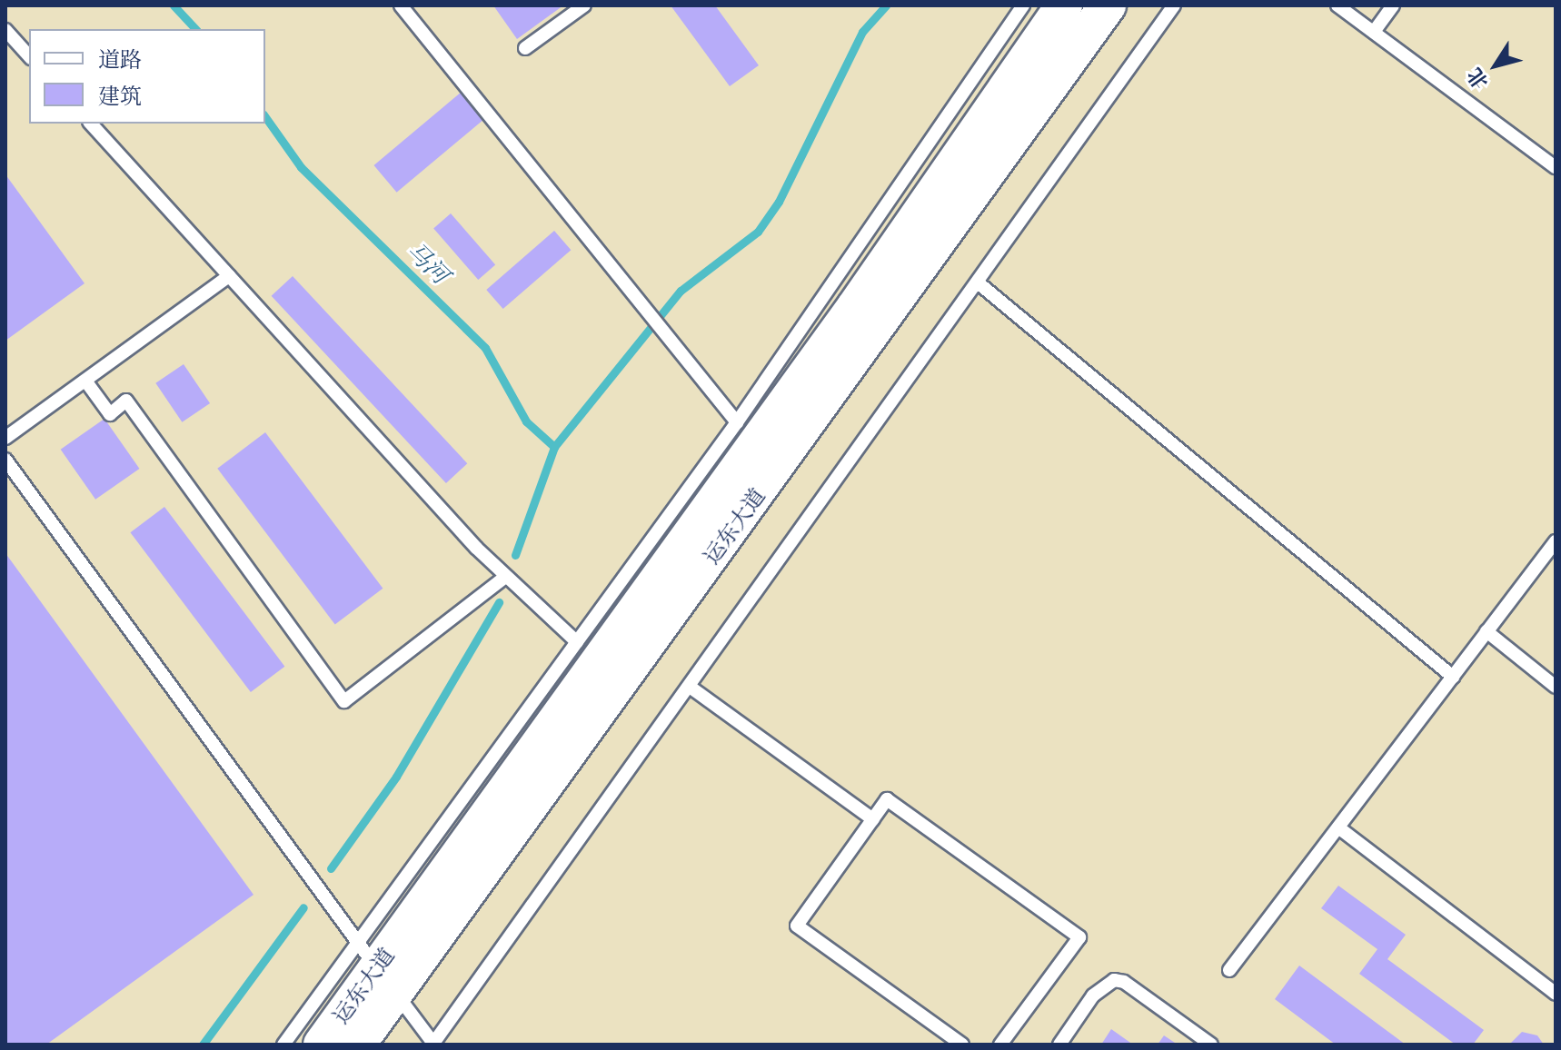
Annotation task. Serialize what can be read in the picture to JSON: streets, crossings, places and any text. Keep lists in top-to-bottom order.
{
  "streets": {
    "main road": ["运东大道"]
  },
  "water": ["马河"],
  "legend": ["道路", "建筑"],
  "north": "bottom left"
}
